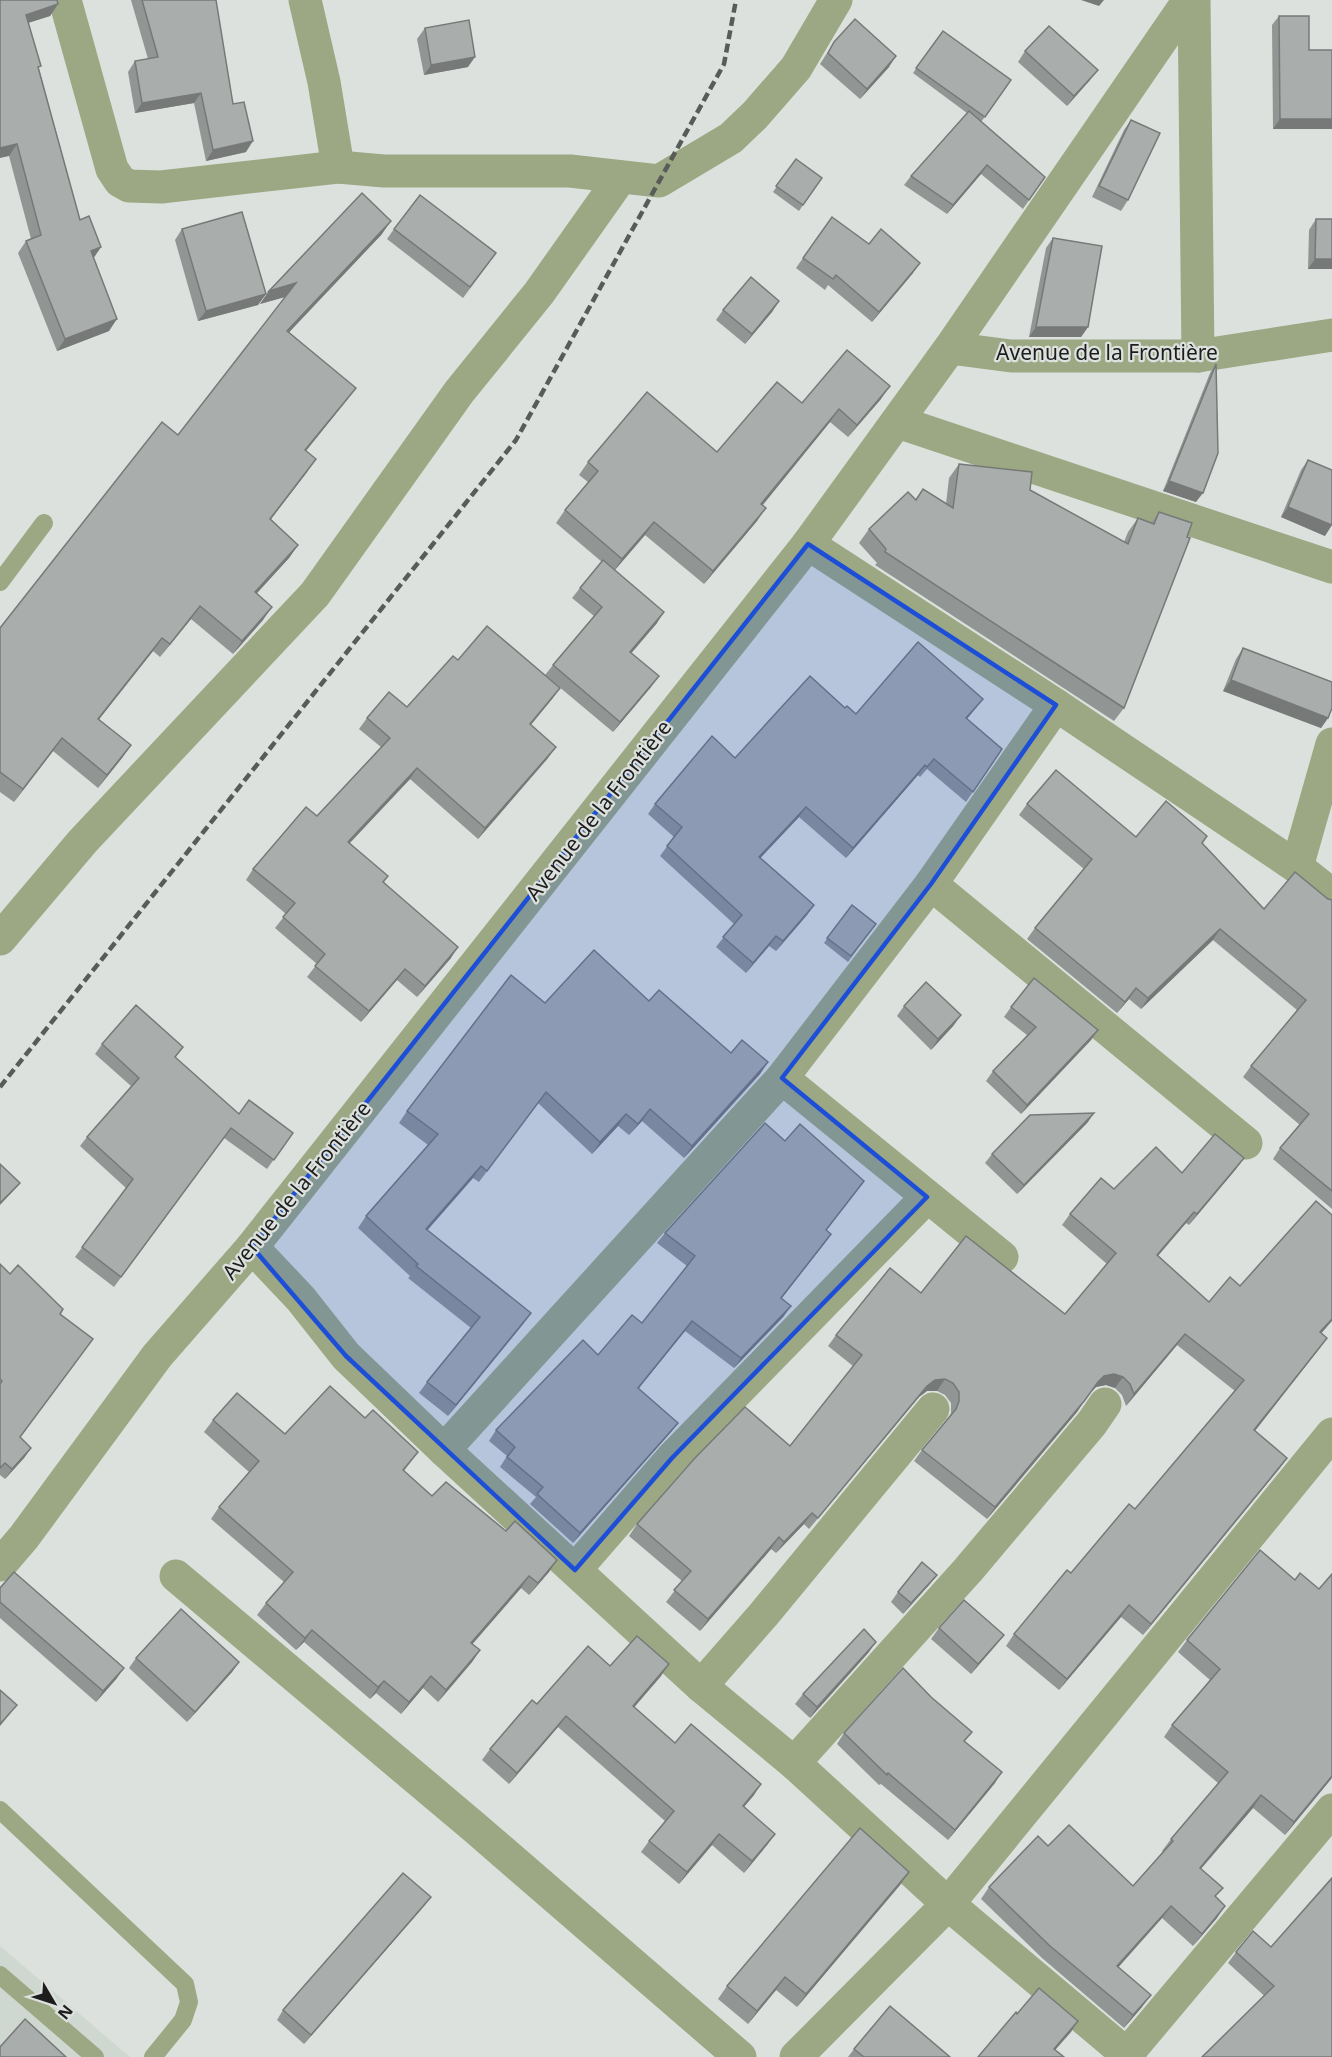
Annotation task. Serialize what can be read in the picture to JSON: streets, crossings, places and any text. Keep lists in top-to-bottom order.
{
  "streets": {
    "street": ["Avenue de la Frontière"]
  },
  "north": "bottom right"
}
